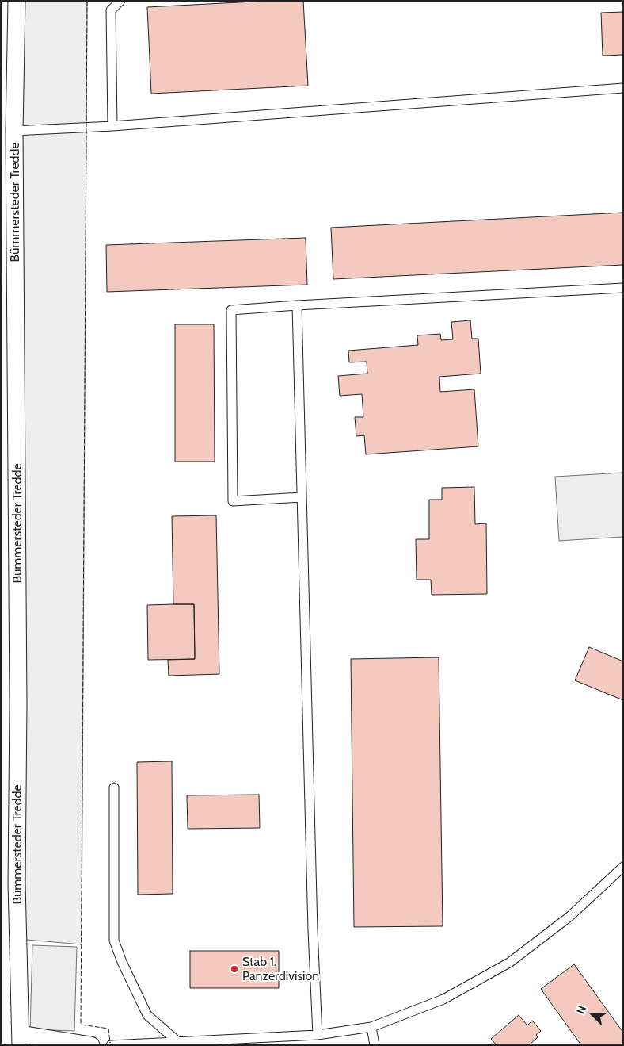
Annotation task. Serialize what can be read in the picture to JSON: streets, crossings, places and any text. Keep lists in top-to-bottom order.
{
  "streets": {
    "street": ["Bümmersteder Tredde"]
  },
  "places": ["Stab 1. Panzerdivision"],
  "north": "left"
}
